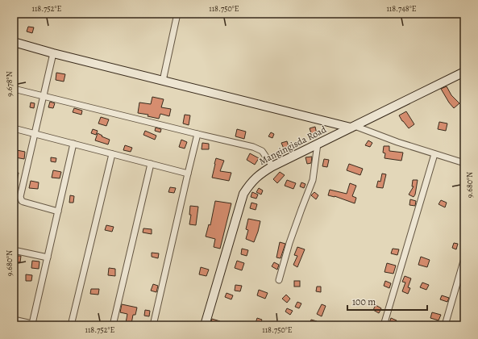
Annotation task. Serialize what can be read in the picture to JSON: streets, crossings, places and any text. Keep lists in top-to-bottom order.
{
  "streets": {
    "street": ["Mangingisda Road"]
  },
  "scale_bar": "100 m",
  "coordinates": [
    "118.752°E",
    "118.750°E",
    "118.748°E",
    "9.678°N",
    "9.680°N"
  ]
}
